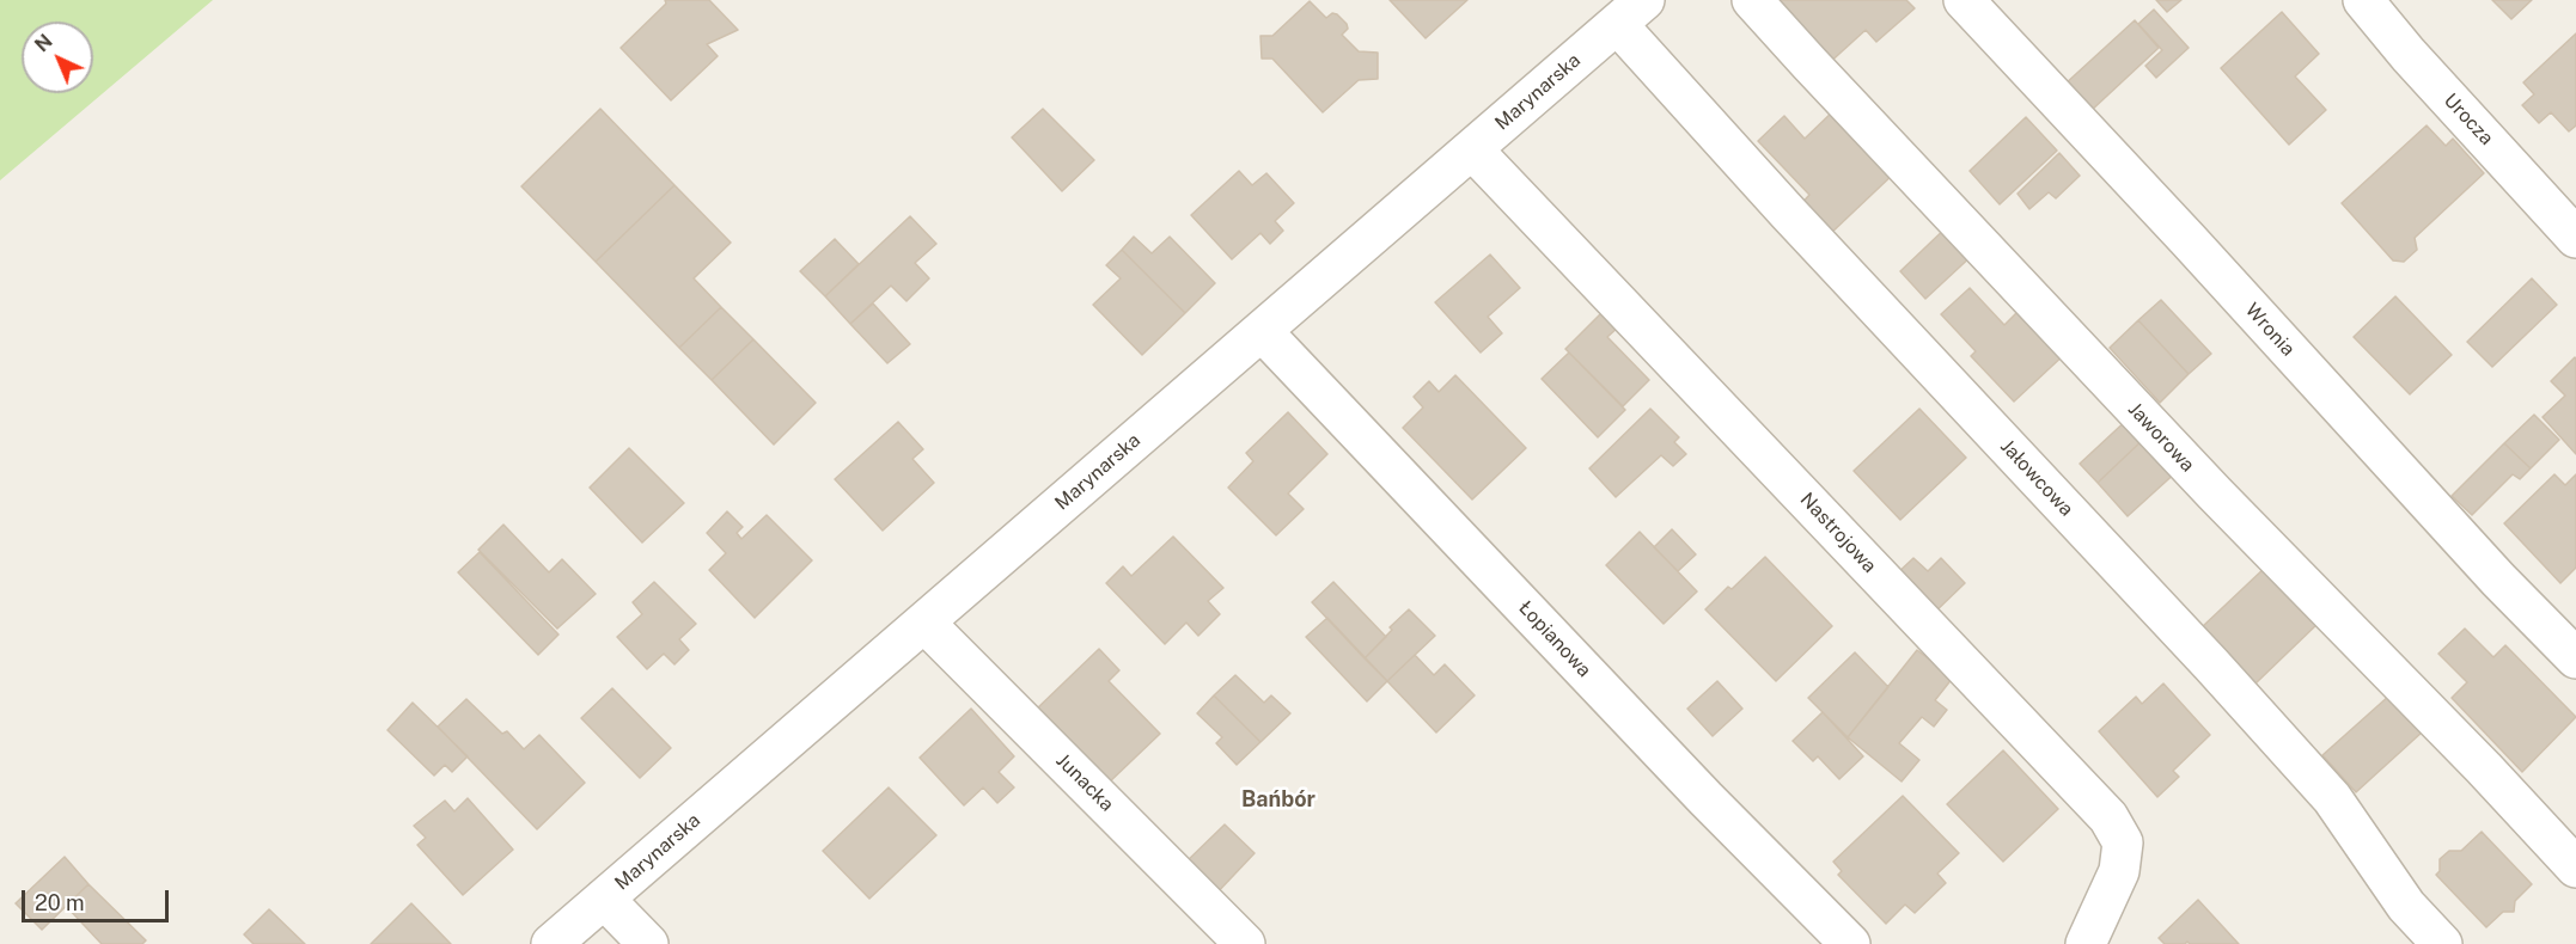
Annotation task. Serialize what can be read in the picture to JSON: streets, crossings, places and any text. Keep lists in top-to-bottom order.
{
  "streets": {
    "street": [
      "Marynarska",
      "Urocza",
      "Wronia",
      "Jaworowa",
      "Jałowcowa",
      "Nastrojowa",
      "Łopianowa",
      "Junacka"
    ]
  },
  "crossings": [
    ["Marynarska", "Jałowcowa"],
    ["Marynarska", "Nastrojowa"],
    ["Marynarska", "Łopianowa"],
    ["Marynarska", "Junacka"]
  ],
  "districts": ["Bańbór"],
  "scale_bar": "20 m",
  "north": "top left"
}
